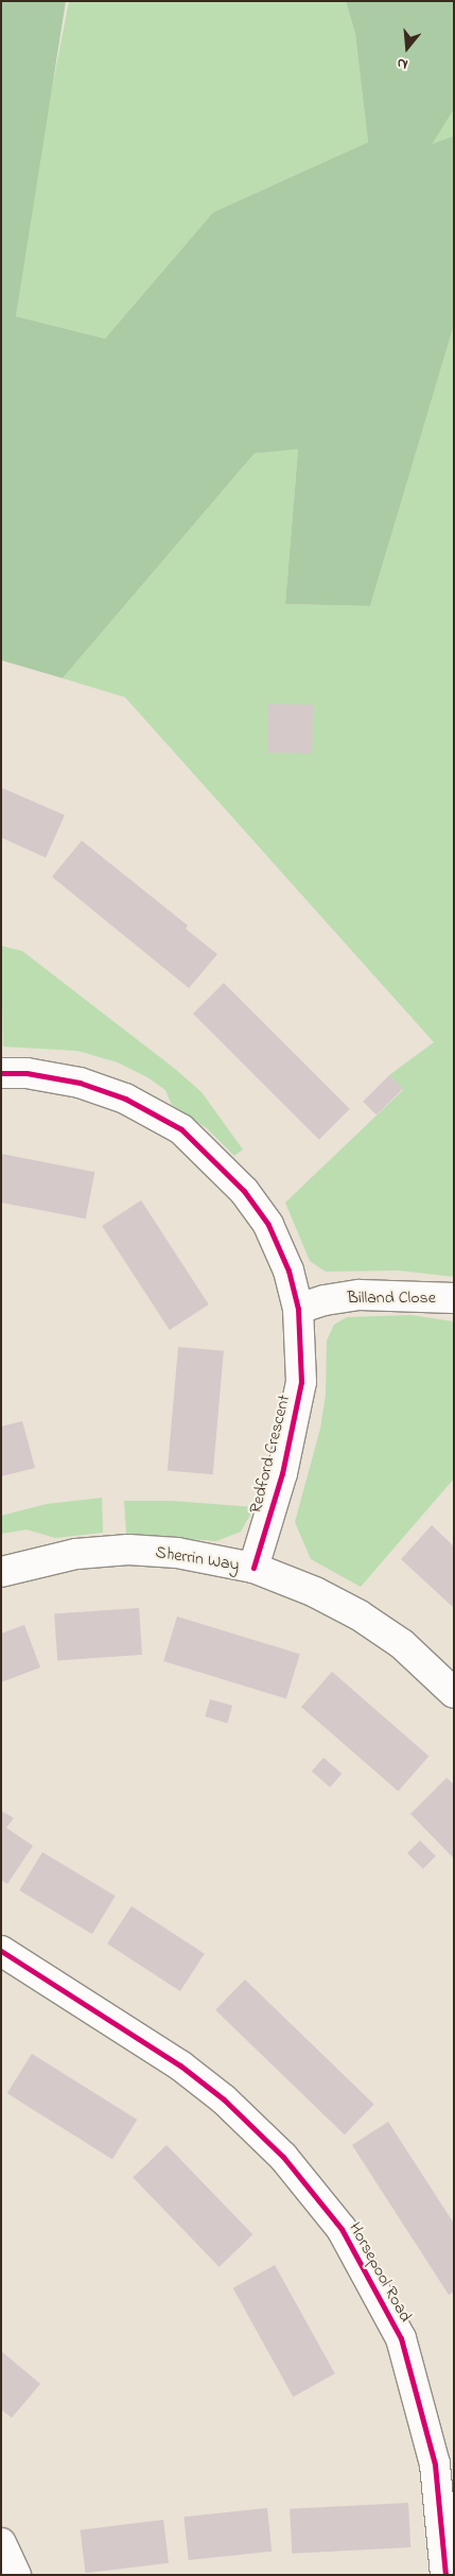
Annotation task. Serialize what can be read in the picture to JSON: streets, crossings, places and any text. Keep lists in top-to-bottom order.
{
  "streets": {
    "street": [
      "Billand Close",
      "Redford Crescent",
      "Sherrin Way",
      "Horsepool Road"
    ]
  },
  "crossings": [
    ["Billand Close", "Redford Crescent"],
    ["Redford Crescent", "Sherrin Way"]
  ],
  "north": "bottom"
}
